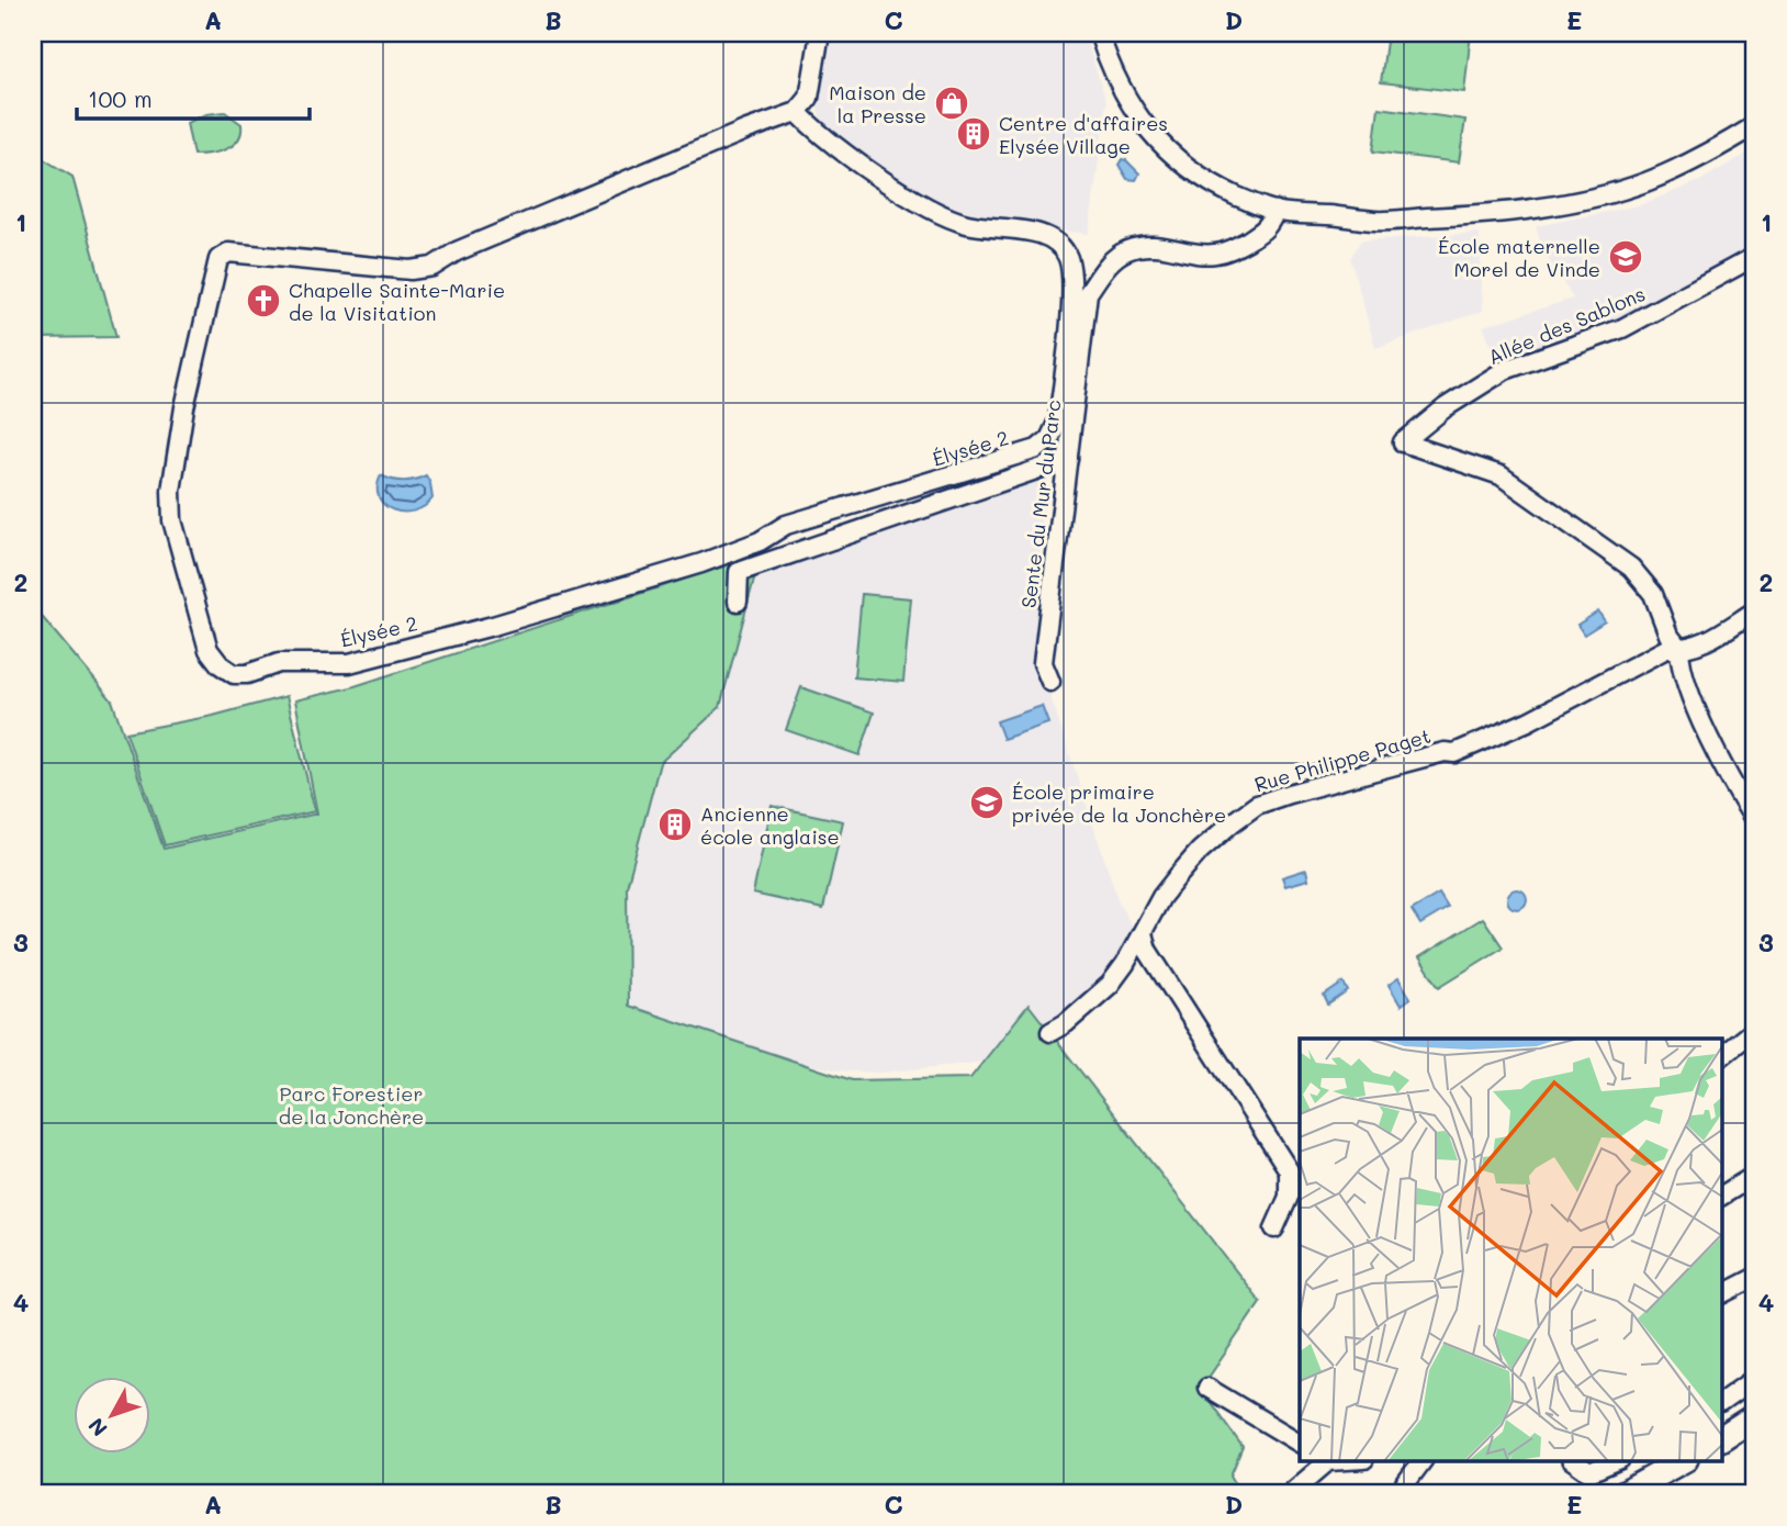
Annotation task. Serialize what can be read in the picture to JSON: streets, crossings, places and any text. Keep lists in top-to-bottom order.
{
  "streets": {
    "street": [
      "Allée des Sablons",
      "Élysée 2",
      "Sente du Mur du Parc",
      "Rue Philippe Paget"
    ]
  },
  "crossings": [
    ["Allée des Sablons", "Rue Philippe Paget"]
  ],
  "parks": ["Parc Forestier de la Jonchère"],
  "places": {
    "shop": ["Maison de la Presse"],
    "building": ["Centre d'affaires Elysée Village", "Ancienne école anglaise"],
    "school or university": ["École maternelle Morel de Vinde", "École primaire privée de la Jonchère"],
    "church": ["Chapelle Sainte-Marie de la Visitation"]
  },
  "scale_bar": "100 m",
  "north": "bottom left",
  "grid": {
    "columns": [
      "A",
      "B",
      "C",
      "D",
      "E"
    ],
    "rows": [
      "1",
      "2",
      "3",
      "4"
    ]
  }
}
